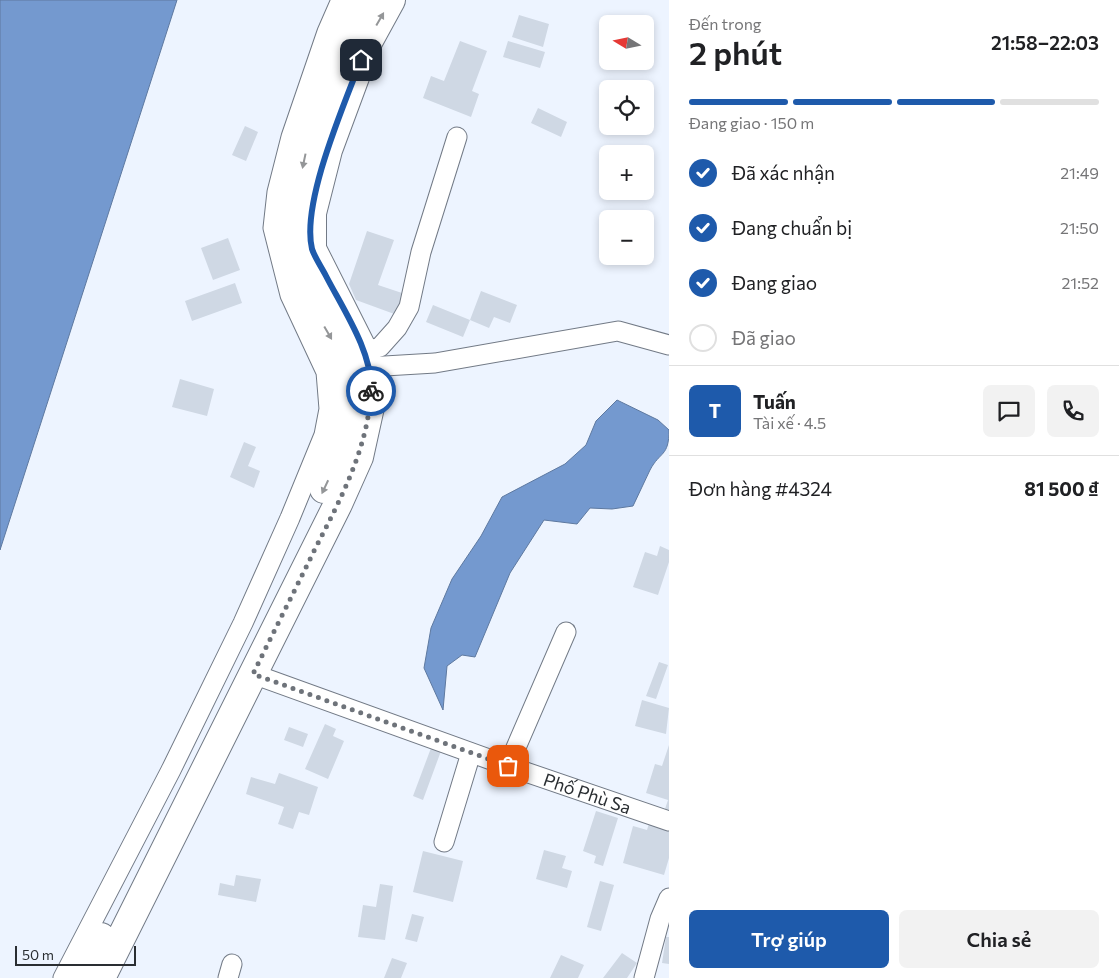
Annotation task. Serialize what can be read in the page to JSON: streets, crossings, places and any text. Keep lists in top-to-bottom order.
{
  "streets": {
    "street": ["Phố Phù Sa"]
  },
  "scale_bar": "50 m",
  "north": "left",
  "page": {
    "heading": ["2 phút", "Đến trong", "21:58–22:03"],
    "panel": [
      "Tuấn",
      "Tài xế · 4.5",
      "Đơn hàng #4324",
      "81 500 ₫"
    ],
    "map_buttons": ["+", "−"],
    "bar": "Đang giao · 150 m",
    "list": [
      ["Đã xác nhận", "21:49"],
      ["Đang chuẩn bị", "21:50"],
      ["Đang giao", "21:52"],
      "Đã giao"
    ],
    "round": "T",
    "buttons": ["Trợ giúp", "Chia sẻ"],
    "scale": "50 m"
  }
}
